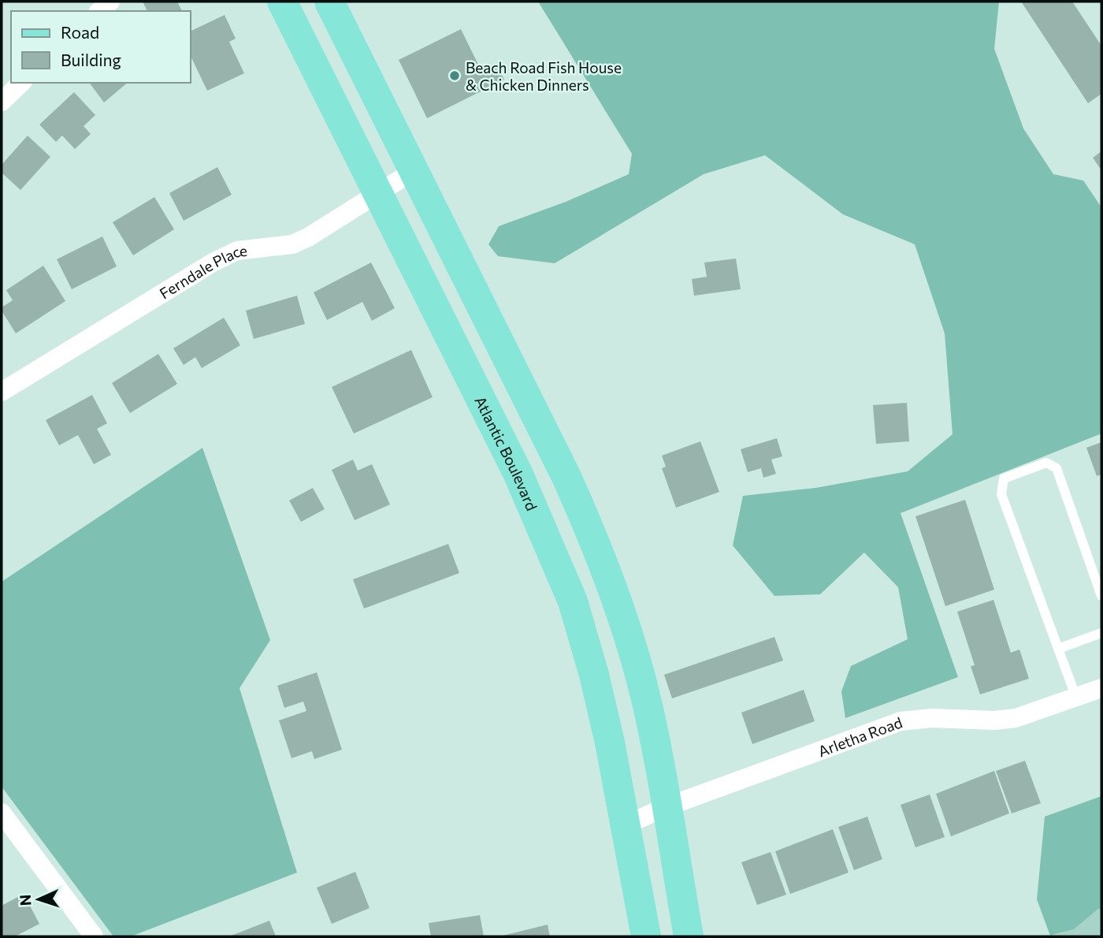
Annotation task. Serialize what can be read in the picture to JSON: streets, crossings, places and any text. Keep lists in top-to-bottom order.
{
  "streets": {
    "main road": ["Atlantic Boulevard"],
    "street": ["Ferndale Place", "Arletha Road"]
  },
  "crossings": [
    ["Ferndale Place", "Atlantic Boulevard"],
    ["Atlantic Boulevard", "Arletha Road"]
  ],
  "places": ["Beach Road Fish House & Chicken Dinners"],
  "legend": ["Road", "Building"],
  "north": "left"
}
